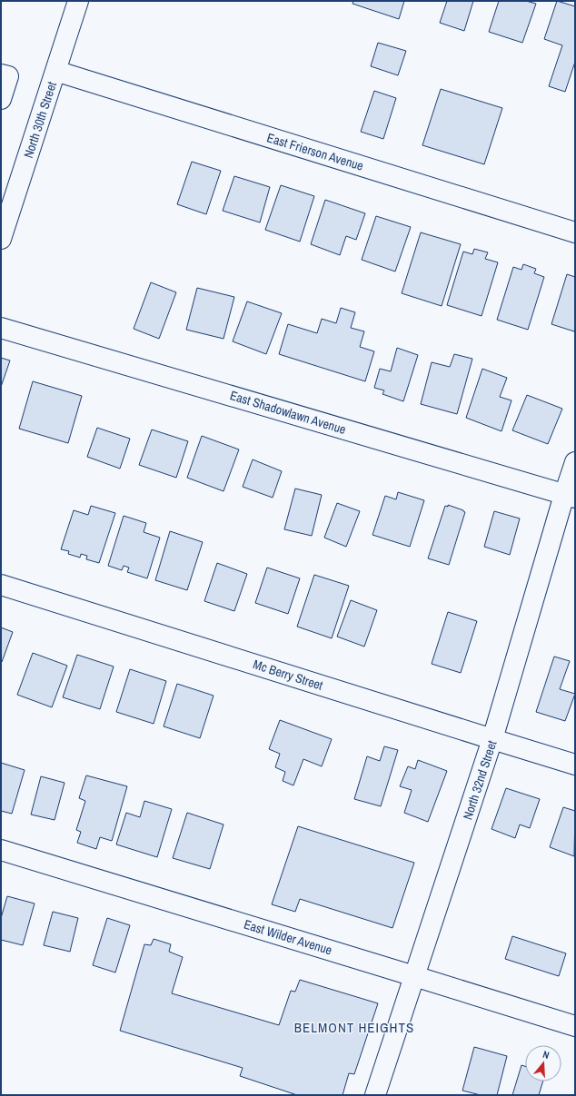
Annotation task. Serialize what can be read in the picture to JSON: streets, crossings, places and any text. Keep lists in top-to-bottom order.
{
  "streets": {
    "street": [
      "North 30th Street",
      "East Frierson Avenue",
      "East Shadowlawn Avenue",
      "Mc Berry Street",
      "North 32nd Street",
      "East Wilder Avenue"
    ]
  },
  "crossings": [
    ["North 30th Street", "East Frierson Avenue"],
    ["East Shadowlawn Avenue", "North 32nd Street"],
    ["Mc Berry Street", "North 32nd Street"],
    ["North 32nd Street", "East Wilder Avenue"]
  ],
  "districts": ["BELMONT HEIGHTS"],
  "north": "top"
}
